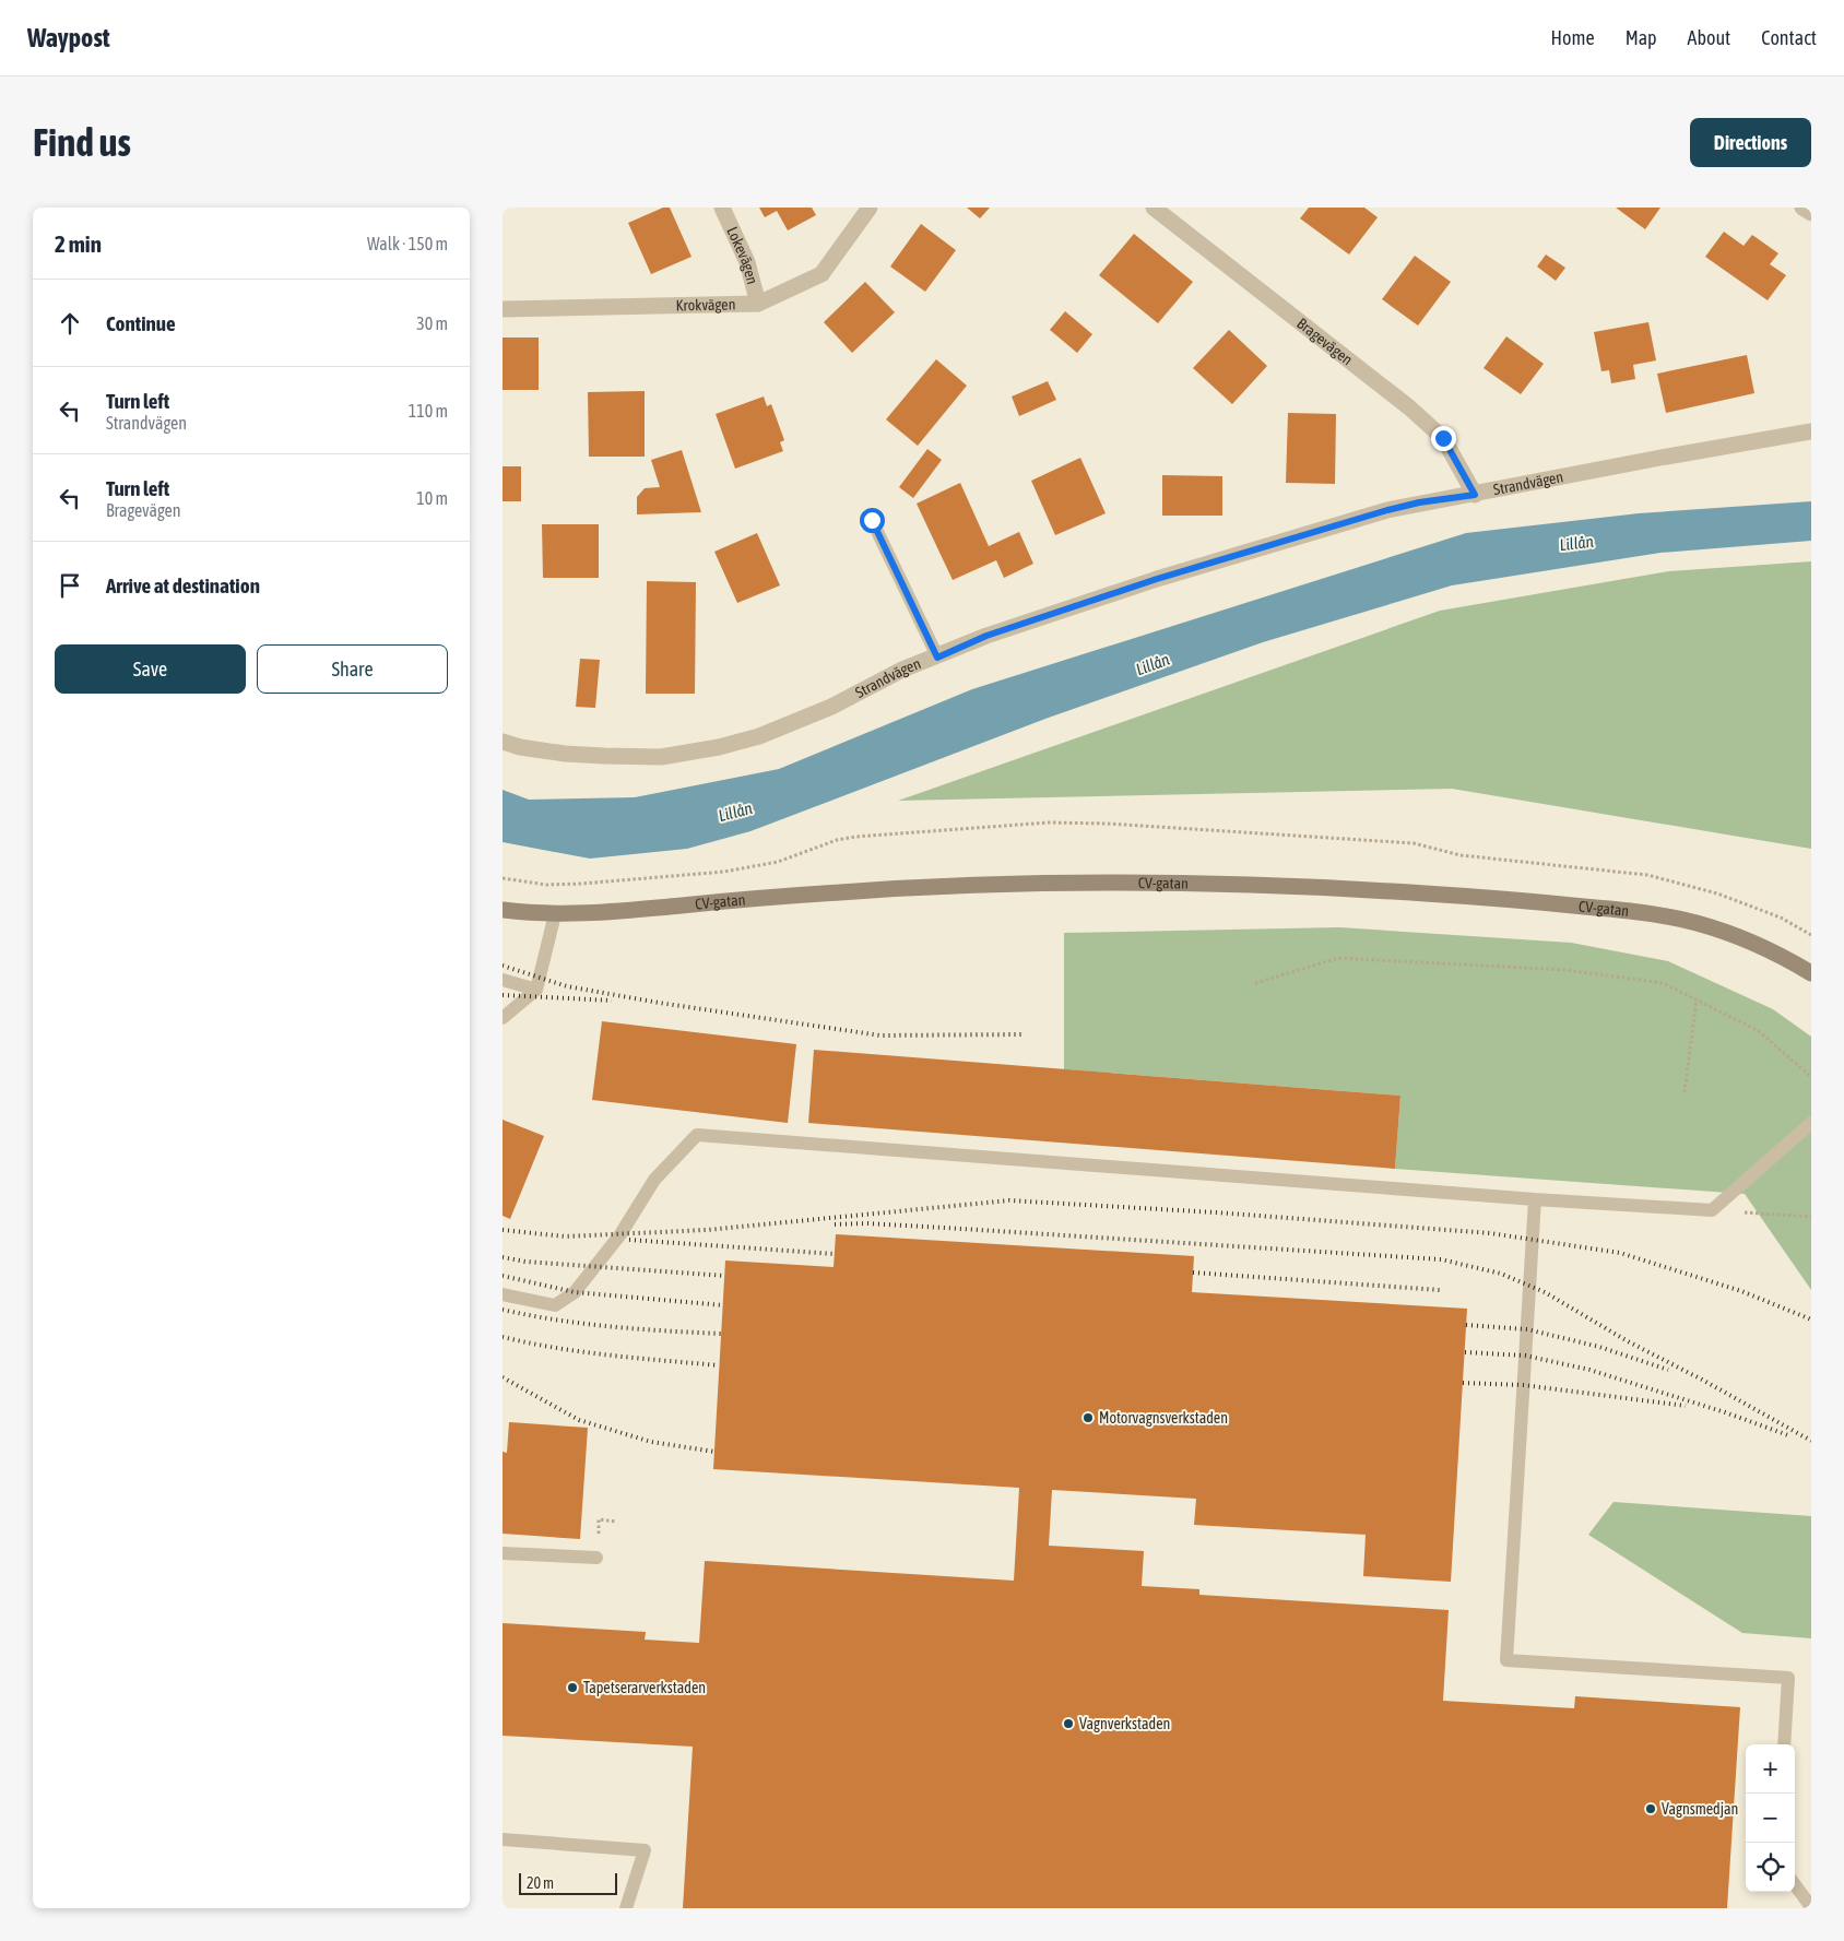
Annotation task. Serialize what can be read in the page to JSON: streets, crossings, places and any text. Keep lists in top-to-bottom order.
{
  "streets": {
    "street": [
      "Lokevägen",
      "Krokvägen",
      "Bragevägen",
      "Strandvägen",
      "CV-gatan"
    ]
  },
  "crossings": [
    ["Lokevägen", "Krokvägen"],
    ["Bragevägen", "Strandvägen"]
  ],
  "water": ["Lillån"],
  "places": [
    "Motorvagnsverkstaden",
    "Tapetserarverkstaden",
    "Vagnverkstaden",
    "Vagnsmedjan"
  ],
  "scale_bar": "20 m",
  "page": {
    "header": "Waypost",
    "nav": [
      "Home",
      "Map",
      "About",
      "Contact"
    ],
    "buttons": [
      "Directions",
      ["Save", "Share"]
    ],
    "title": "Find us",
    "heading": ["2 min", "Walk · 150 m"],
    "list": [
      ["Continue", "30 m"],
      ["Turn left", "Strandvägen", "110 m"],
      ["Turn left", "Bragevägen", "10 m"],
      "Arrive at destination"
    ],
    "map_buttons": ["+", "−"],
    "scale": "20 m"
  }
}
